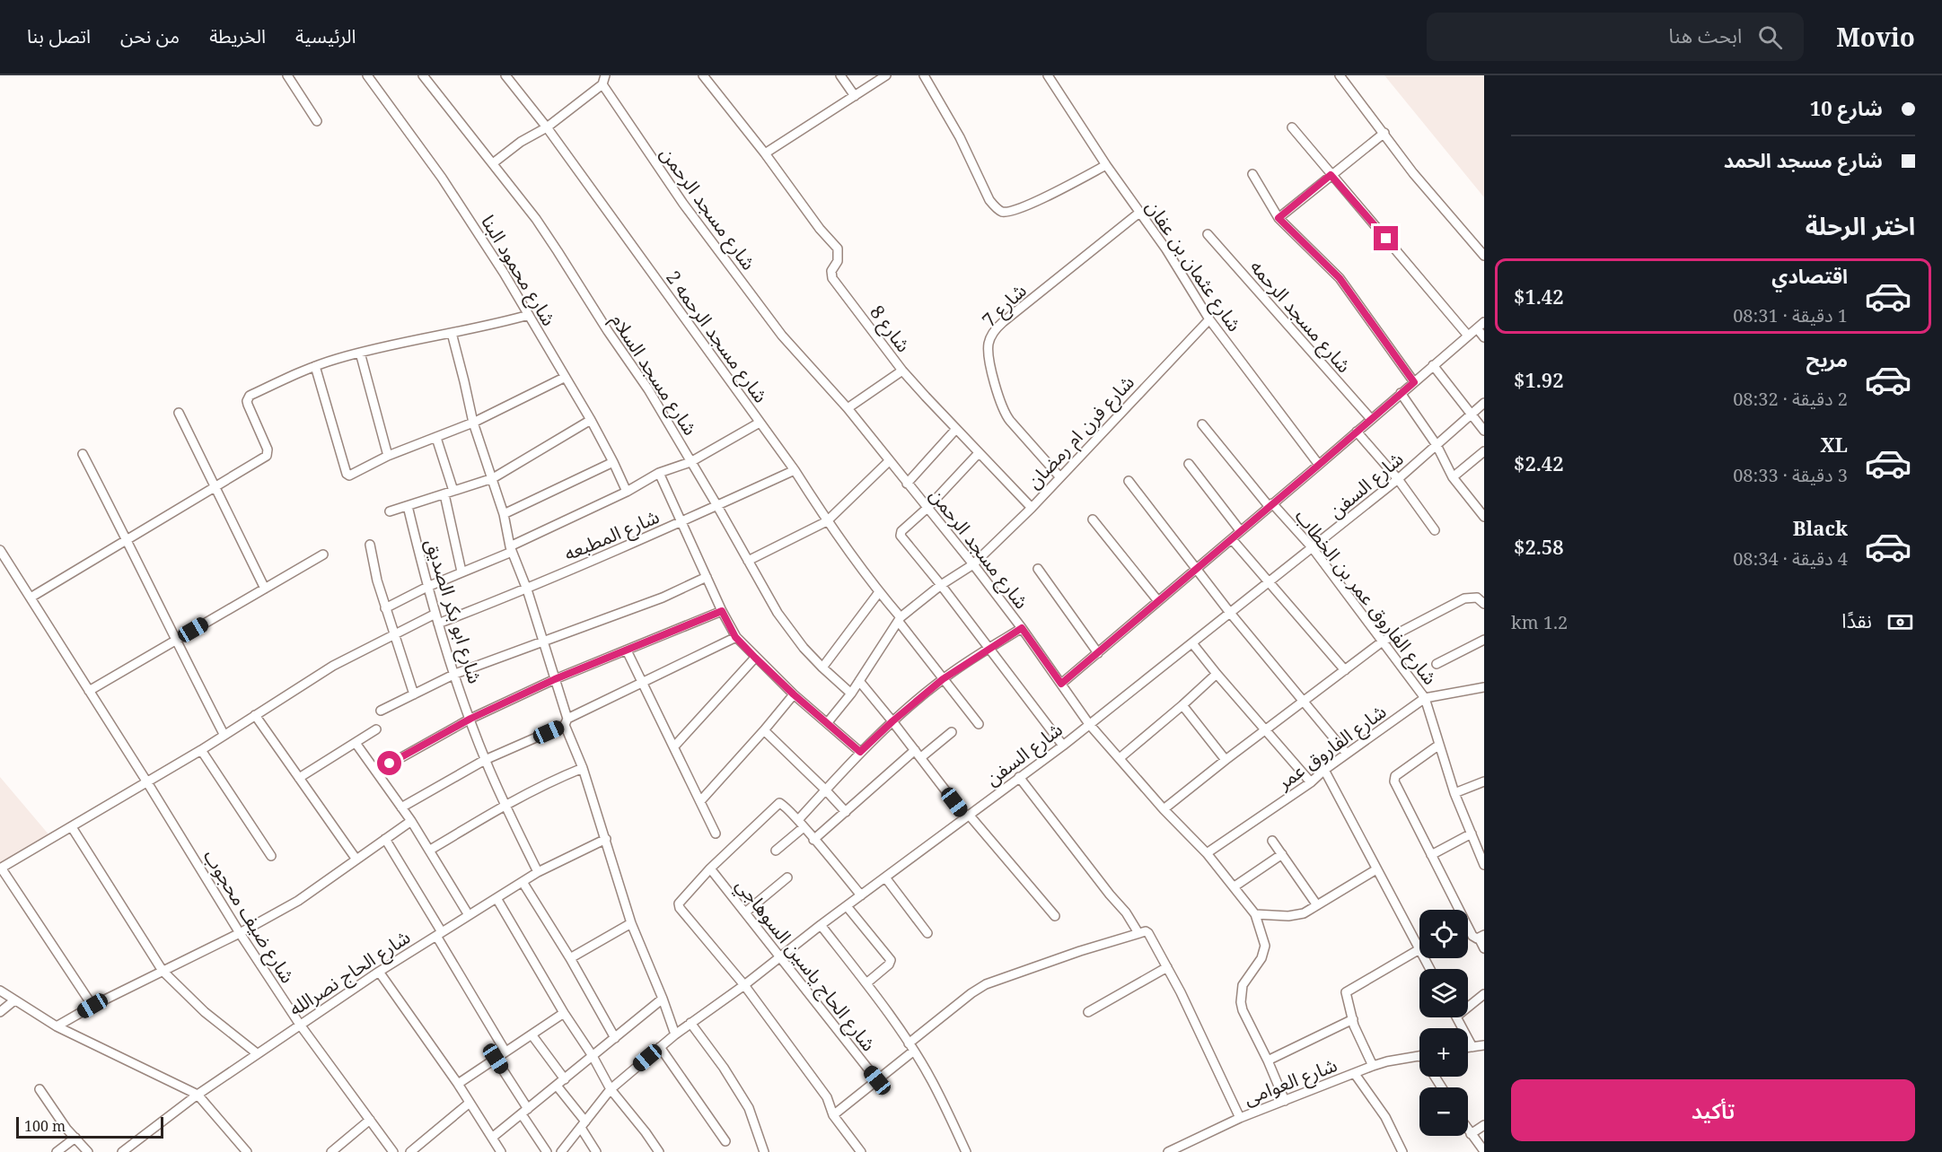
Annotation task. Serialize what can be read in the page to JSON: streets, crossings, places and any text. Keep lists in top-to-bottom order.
{
  "streets": {
    "street": [
      "شارع مسجد الرحمن",
      "شارع عثمان بن عفان",
      "شارع محمود البنا",
      "شارع 7",
      "شارع مسجد الرحمه",
      "شارع 8",
      "شارع مسجد الرحمه 2",
      "شارع مسجد السلام",
      "شارع فرن ام رمضان",
      "شارع السفن",
      "شارع المطبعه",
      "شارع الفاروق عمر بن الخطاب",
      "شارع ابو بكر الصديق",
      "شارع الفاروق عمر",
      "شارع ضيف محجوب",
      "شارع الحاج ياسين السوهاجي",
      "شارع الحاج نصرالله",
      "شارع العوامى"
    ]
  },
  "crossings": [
    ["شارع مسجد الرحمن", "شارع فرن ام رمضان"],
    ["شارع مسجد الرحمن", "شارع السفن"],
    ["شارع مسجد الرحمن", "شارع الفاروق عمر"],
    ["شارع مسجد الرحمن", "شارع العوامى"],
    ["شارع عثمان بن عفان", "شارع 7"],
    ["شارع عثمان بن عفان", "شارع فرن ام رمضان"],
    ["شارع 7", "شارع فرن ام رمضان"],
    ["شارع 8", "شارع فرن ام رمضان"],
    ["شارع مسجد الرحمه 2", "شارع فرن ام رمضان"],
    ["شارع مسجد الرحمه 2", "شارع المطبعه"],
    ["شارع مسجد السلام", "شارع فرن ام رمضان"],
    ["شارع مسجد السلام", "شارع المطبعه"],
    ["شارع السفن", "شارع الفاروق عمر بن الخطاب"],
    ["شارع السفن", "شارع الحاج ياسين السوهاجي"],
    ["شارع المطبعه", "شارع ابو بكر الصديق"],
    ["شارع الفاروق عمر بن الخطاب", "شارع الفاروق عمر"],
    ["شارع ابو بكر الصديق", "شارع الحاج نصرالله"],
    ["شارع ضيف محجوب", "شارع الحاج نصرالله"]
  ],
  "scale_bar": "100 m",
  "page": {
    "header": "Movio",
    "search": "ابحث هنا",
    "nav": [
      "الرئيسية",
      "الخريطة",
      "من نحن",
      "اتصل بنا"
    ],
    "banner": ["شارع 10", "شارع مسجد الحمد"],
    "heading": "اختر الرحلة",
    "list": [
      {
        "name": "اقتصادي",
        "note": "1 دقيقة · 08:31",
        "value": "$1.42"
      },
      {
        "name": "مريح",
        "note": "2 دقيقة · 08:32",
        "value": "$1.92"
      },
      {
        "name": "XL",
        "note": "3 دقيقة · 08:33",
        "value": "$2.42"
      },
      {
        "name": "Black",
        "note": "4 دقيقة · 08:34",
        "value": "$2.58"
      }
    ],
    "pay": ["نقدًا", "1.2 km"],
    "map_buttons": ["+", "−"],
    "buttons": "تأكيد",
    "scale": "100 m"
  }
}
